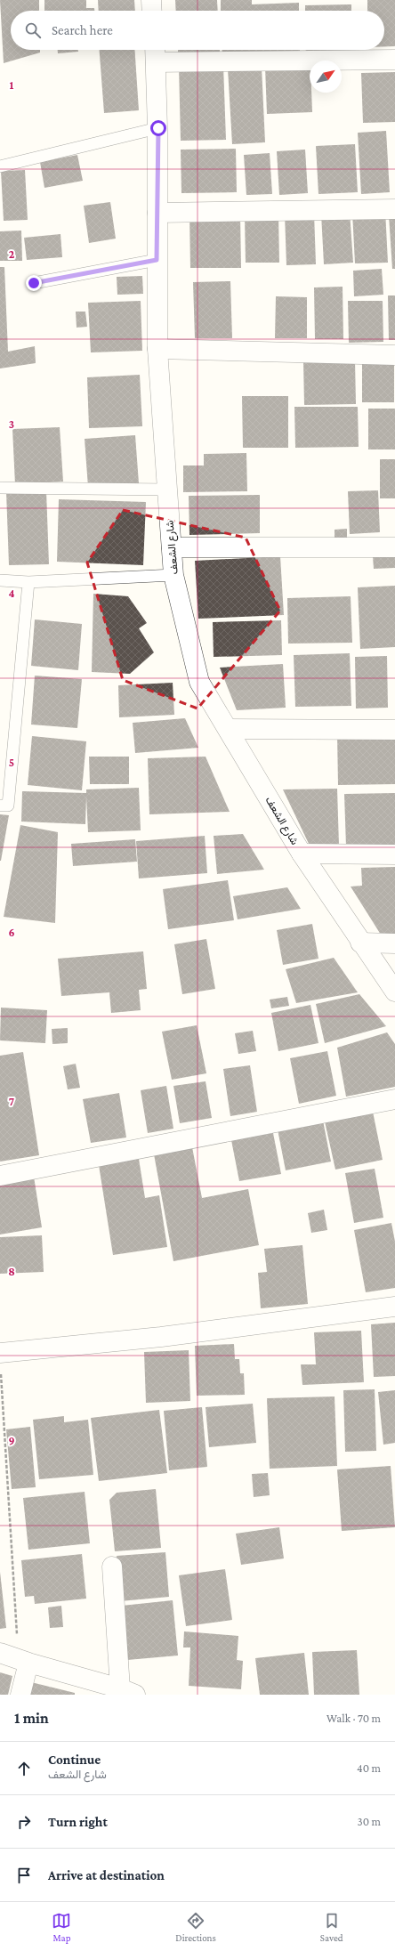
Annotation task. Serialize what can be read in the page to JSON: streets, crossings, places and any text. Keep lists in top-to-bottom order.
{
  "streets": {
    "street": ["شارع الشعف"]
  },
  "north": "top right",
  "page": {
    "search": "Search here",
    "heading": ["1 min", "Walk · 70 m"],
    "list": [
      ["Continue", "شارع الشعف", "40 m"],
      ["Turn right", "30 m"],
      "Arrive at destination"
    ],
    "nav": ["Map", "Directions", "Saved"]
  },
  "grid": {
    "rows": [
      "1",
      "2",
      "3",
      "4",
      "5",
      "6",
      "7",
      "8",
      "9"
    ]
  }
}
